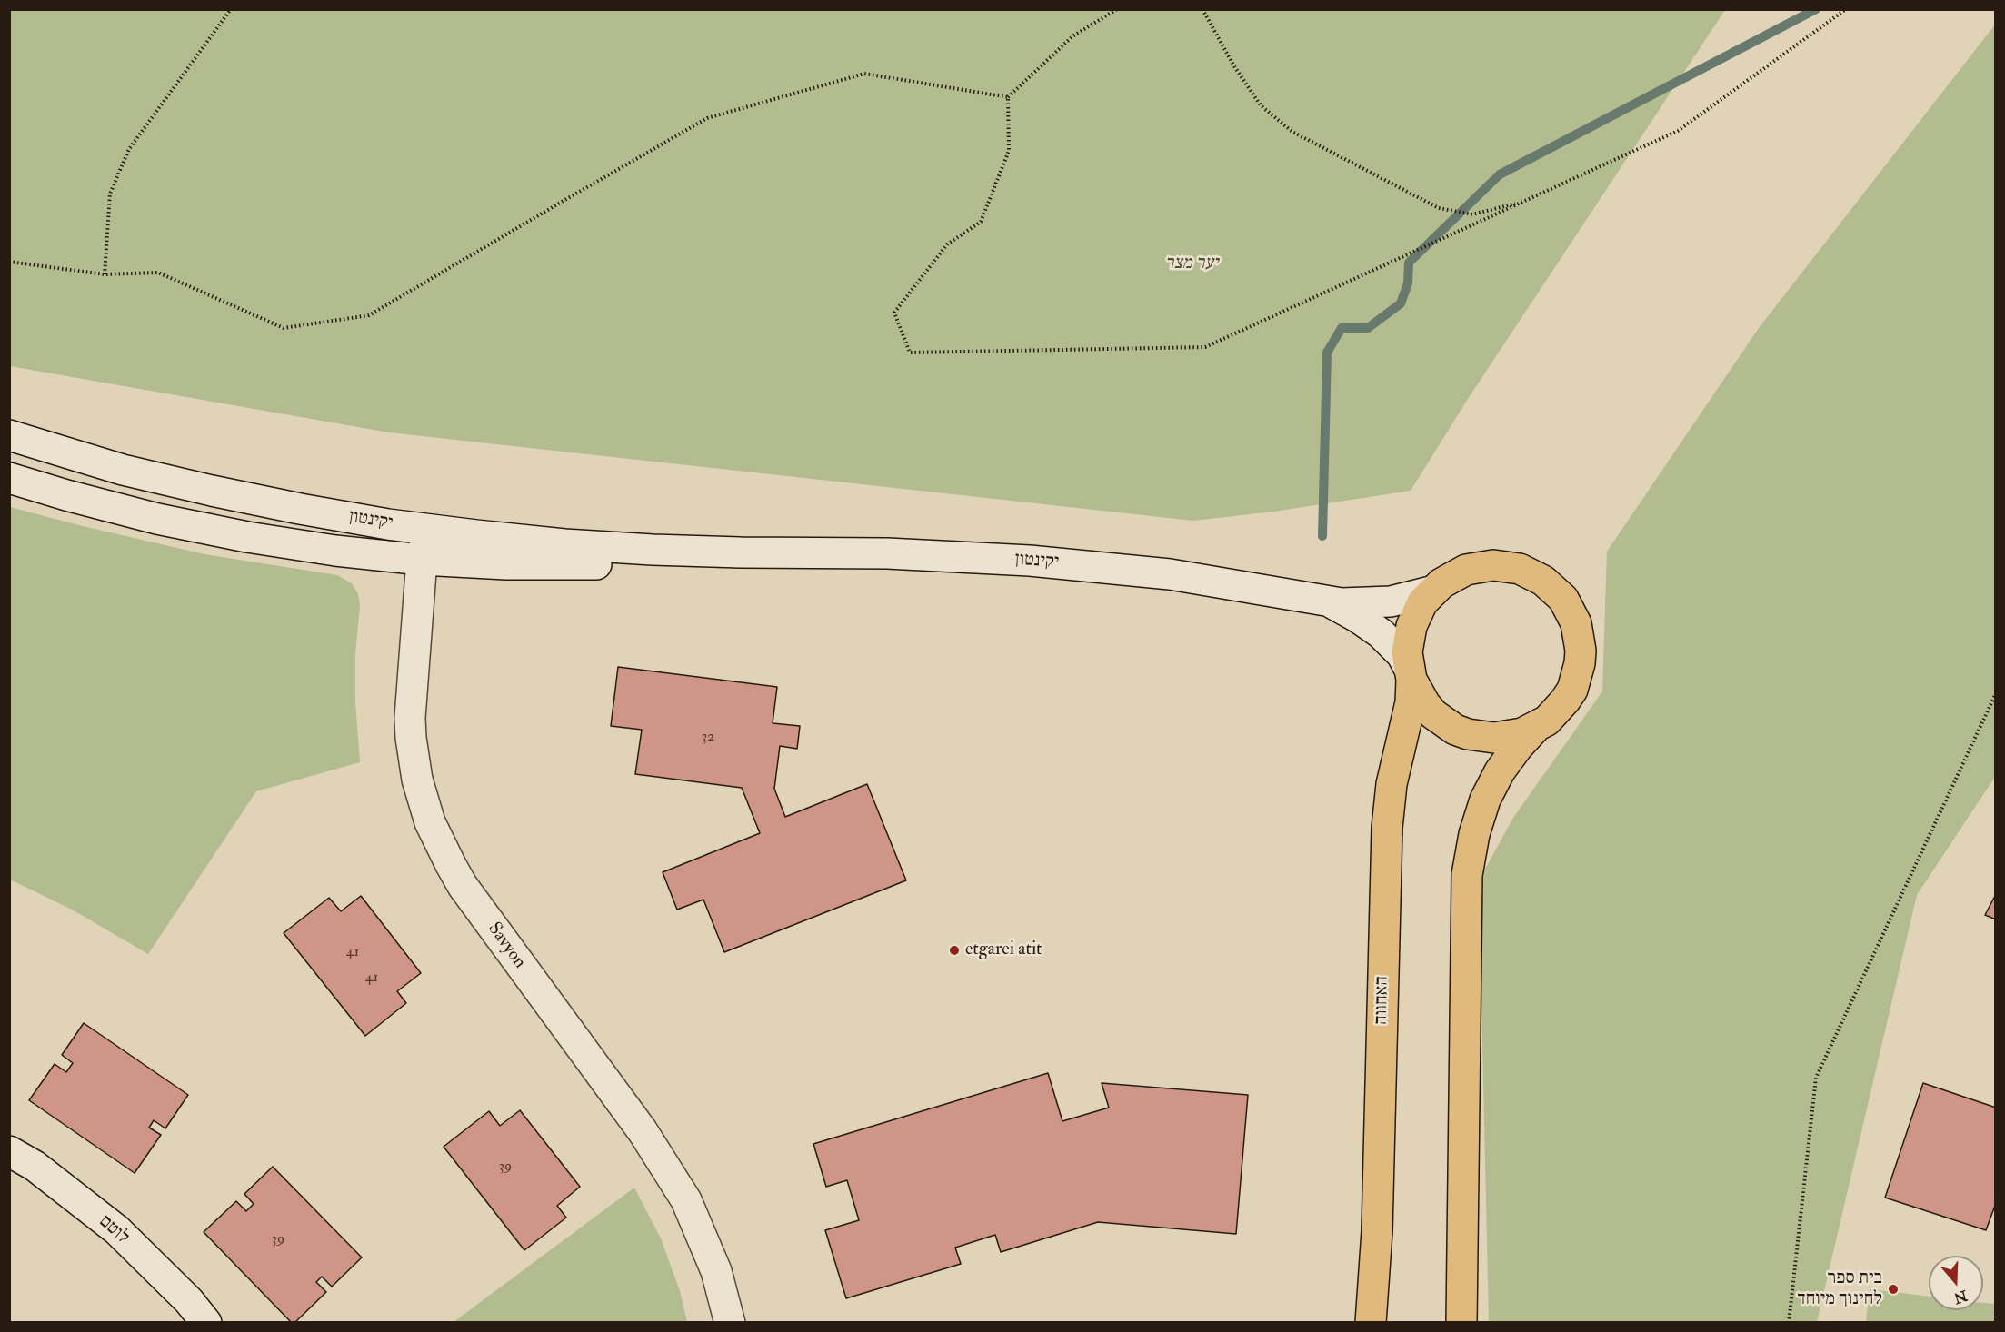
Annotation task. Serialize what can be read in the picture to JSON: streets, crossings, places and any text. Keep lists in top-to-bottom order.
{
  "streets": {
    "main road": ["האחווה"],
    "street": ["יקינטון", "Savyon", "לוטם"]
  },
  "crossings": [
    ["יקינטון", "Savyon"],
    ["יקינטון", "האחווה"]
  ],
  "parks": ["יער מצר"],
  "places": ["etgarei atit", "בית ספר לחינוך מיוחד"],
  "house_numbers": [
    "32",
    "41",
    "41",
    "39",
    "39"
  ],
  "north": "bottom"
}
